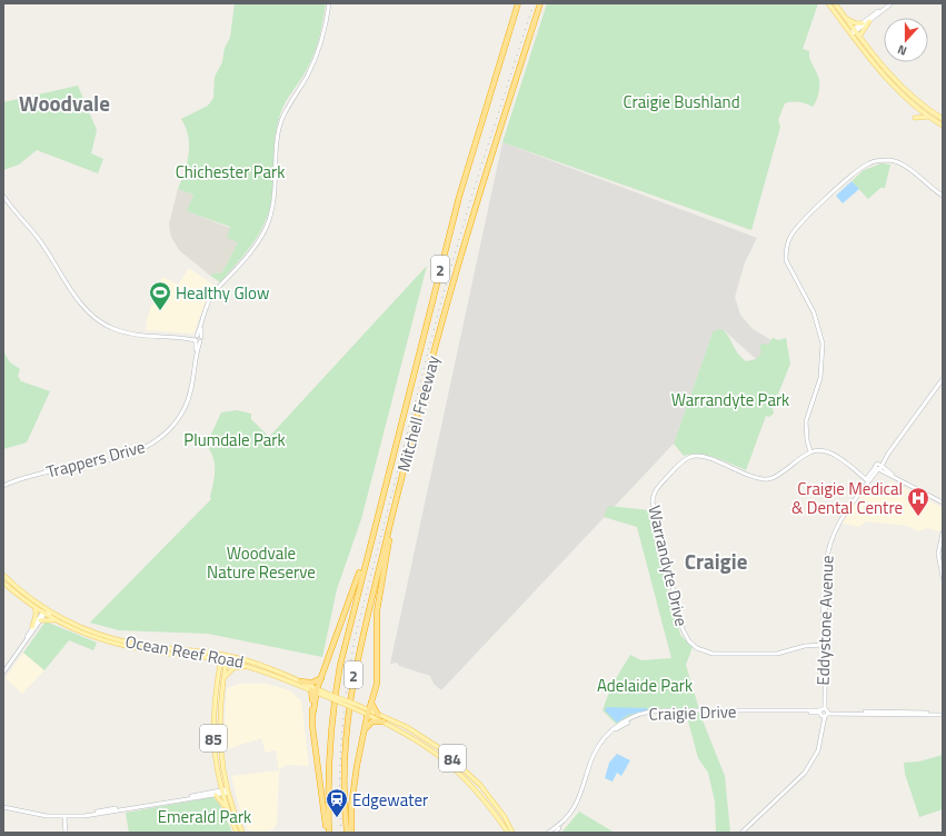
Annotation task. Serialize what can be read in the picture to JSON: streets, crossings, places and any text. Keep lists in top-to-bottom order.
{
  "streets": {
    "highway": ["2", "Mitchell Freeway"],
    "main road": [
      "Trappers Drive",
      "Warrandyte Drive",
      "Eddystone Avenue",
      "Ocean Reef Road",
      "Craigie Drive",
      "85",
      "84"
    ]
  },
  "crossings": [
    ["Warrandyte Drive", "Eddystone Avenue"],
    ["Eddystone Avenue", "Craigie Drive"],
    ["Ocean Reef Road", "85"]
  ],
  "districts": ["Woodvale", "Craigie"],
  "parks": [
    "Craigie Bushland",
    "Chichester Park",
    "Warrandyte Park",
    "Plumdale Park",
    "Woodvale Nature Reserve",
    "Adelaide Park",
    "Emerald Park"
  ],
  "places": {
    "sports": ["Healthy Glow"],
    "hospital": ["Craigie Medical & Dental Centre"],
    "station": ["Edgewater"]
  },
  "north": "bottom"
}
